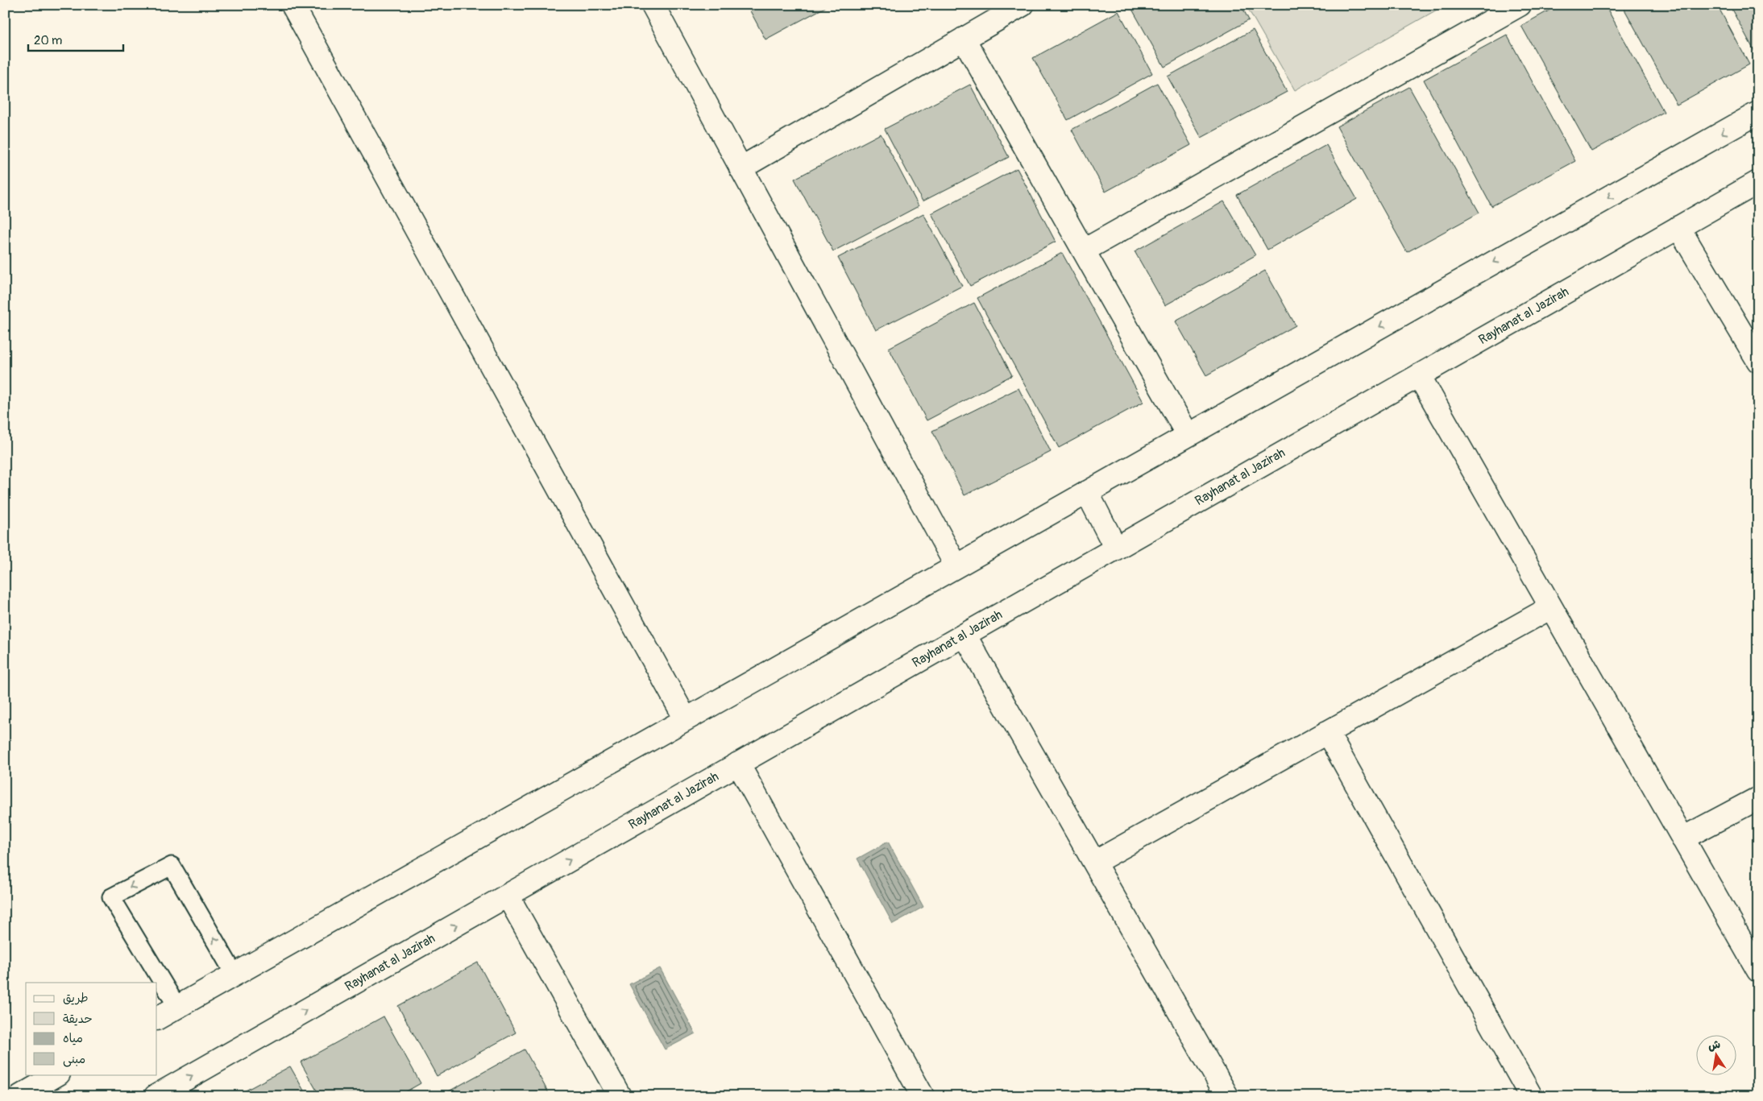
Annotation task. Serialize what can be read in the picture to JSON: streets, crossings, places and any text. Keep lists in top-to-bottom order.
{
  "streets": {
    "street": ["Rayhanat al Jazirah"]
  },
  "legend": [
    "طريق",
    "حديقة",
    "مياه",
    "مبنى"
  ],
  "scale_bar": "20 m",
  "north": "top"
}
